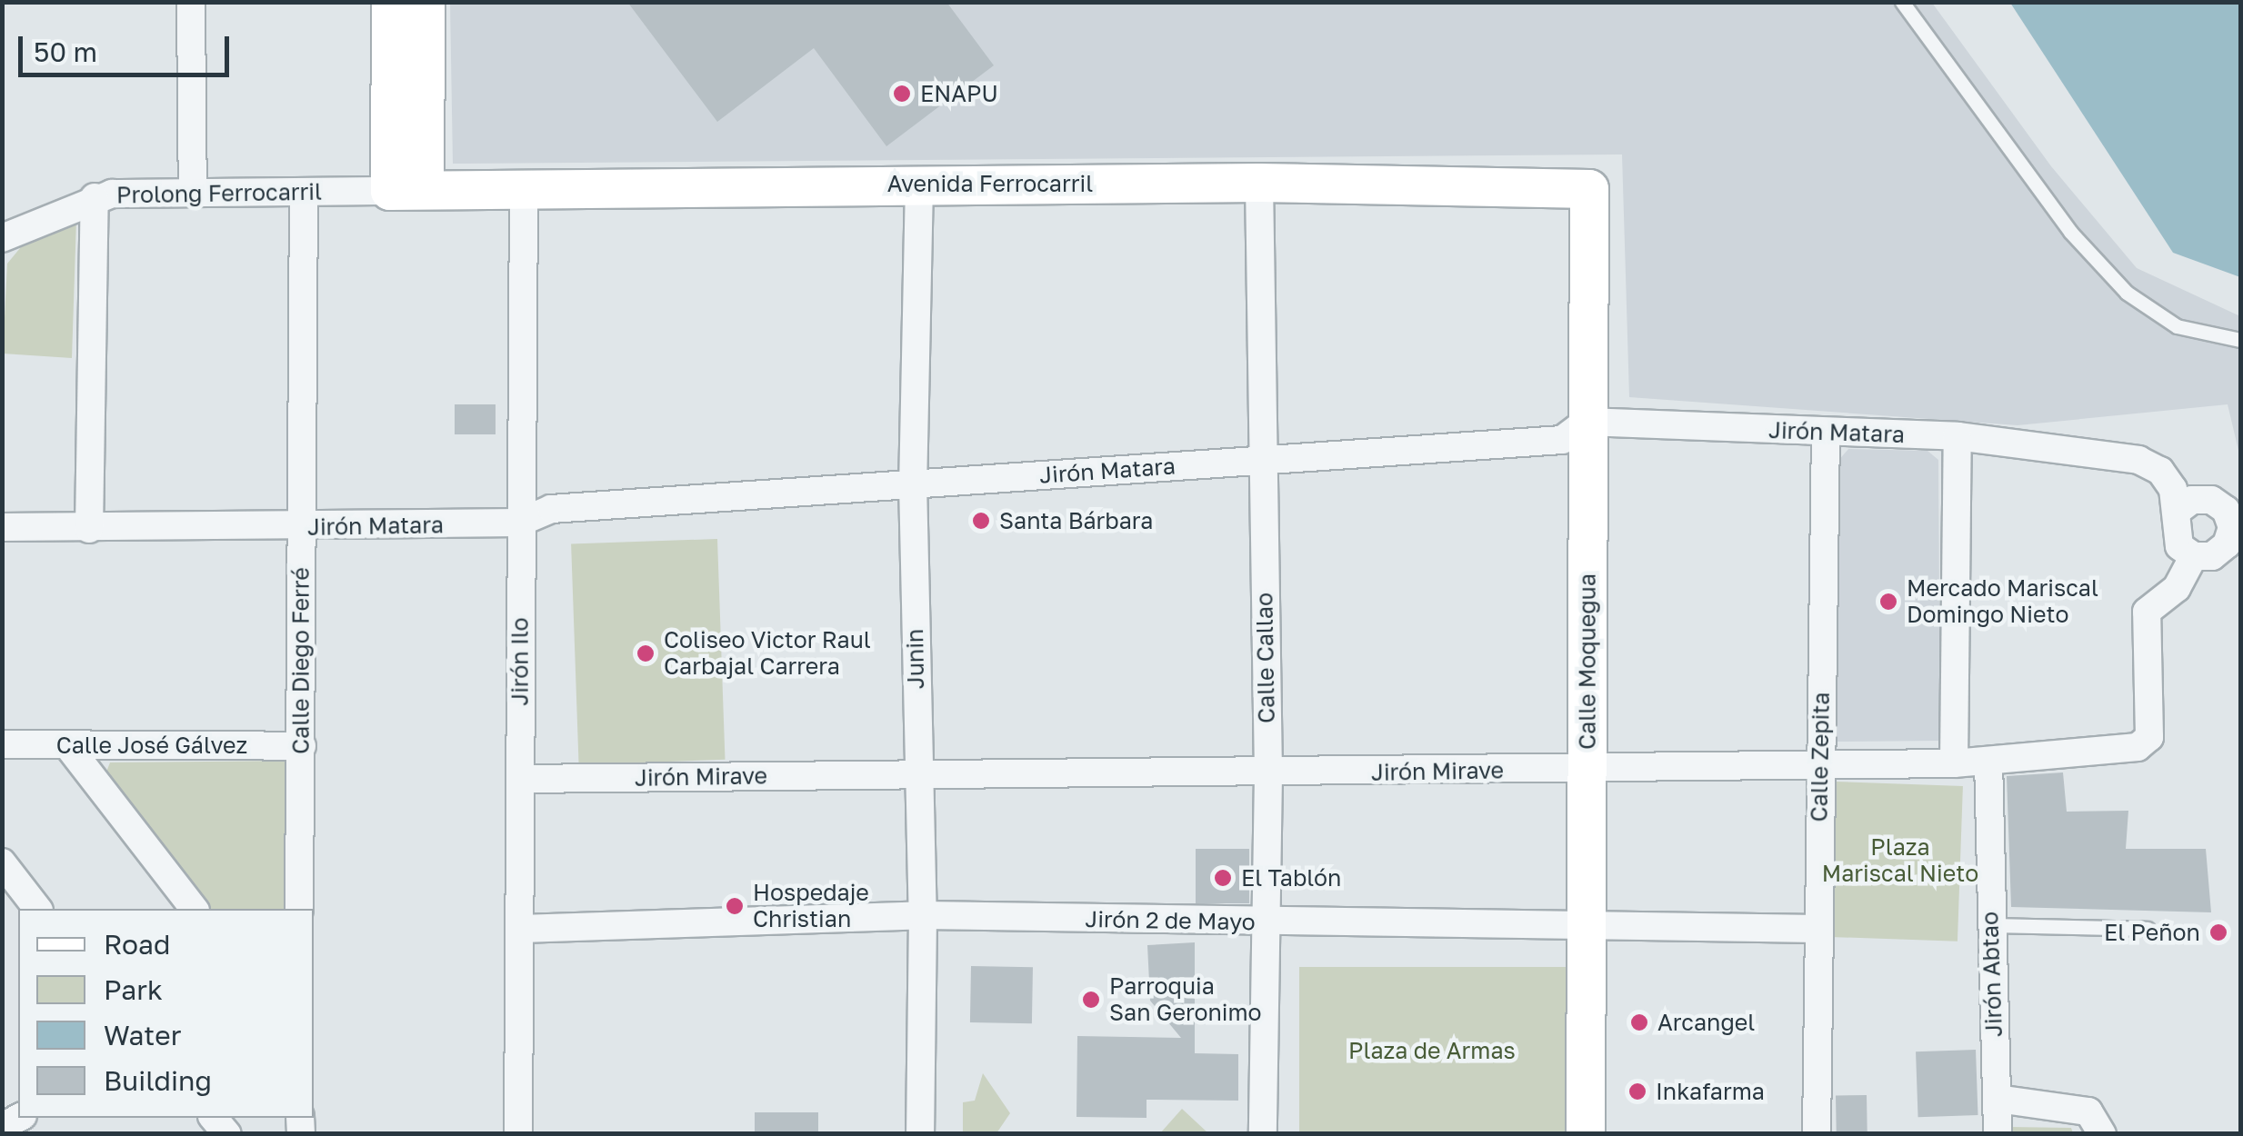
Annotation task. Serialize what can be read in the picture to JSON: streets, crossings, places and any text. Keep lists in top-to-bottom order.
{
  "streets": {
    "street": [
      "Avenida Ferrocarril",
      "Prolong Ferrocarril",
      "Jirón Matara",
      "Calle Callao",
      "Junin",
      "Calle Diego Ferré",
      "Jirón Ilo",
      "Calle Moquegua",
      "Calle José Gálvez",
      "Calle Zepita",
      "Jirón Mirave",
      "Jirón 2 de Mayo",
      "Jirón Abtao"
    ]
  },
  "crossings": [
    ["Avenida Ferrocarril", "Prolong Ferrocarril"],
    ["Avenida Ferrocarril", "Calle Callao"],
    ["Avenida Ferrocarril", "Junin"],
    ["Avenida Ferrocarril", "Jirón Ilo"],
    ["Avenida Ferrocarril", "Calle Moquegua"],
    ["Prolong Ferrocarril", "Calle Diego Ferré"],
    ["Jirón Matara", "Calle Callao"],
    ["Jirón Matara", "Junin"],
    ["Jirón Matara", "Calle Diego Ferré"],
    ["Jirón Matara", "Jirón Ilo"],
    ["Jirón Matara", "Calle Moquegua"],
    ["Jirón Matara", "Calle Zepita"],
    ["Jirón Matara", "Jirón Mirave"],
    ["Calle Callao", "Jirón Mirave"],
    ["Calle Callao", "Jirón 2 de Mayo"],
    ["Junin", "Jirón Mirave"],
    ["Junin", "Jirón 2 de Mayo"],
    ["Calle Diego Ferré", "Calle José Gálvez"],
    ["Jirón Ilo", "Jirón Mirave"],
    ["Jirón Ilo", "Jirón 2 de Mayo"],
    ["Calle Moquegua", "Jirón Mirave"],
    ["Calle Moquegua", "Jirón 2 de Mayo"],
    ["Calle Zepita", "Jirón Mirave"],
    ["Calle Zepita", "Jirón 2 de Mayo"],
    ["Jirón Mirave", "Jirón Abtao"]
  ],
  "parks": ["Plaza Mariscal Nieto", "Plaza de Armas"],
  "places": [
    "ENAPU",
    "Santa Bárbara",
    "Mercado Mariscal Domingo Nieto",
    "Coliseo Victor Raul Carbajal Carrera",
    "El Tablón",
    "Hospedaje Christian",
    "El Peñon",
    "Parroquia San Geronimo",
    "Arcangel",
    "Inkafarma"
  ],
  "legend": [
    "Road",
    "Park",
    "Water",
    "Building"
  ],
  "scale_bar": "50 m"
}
